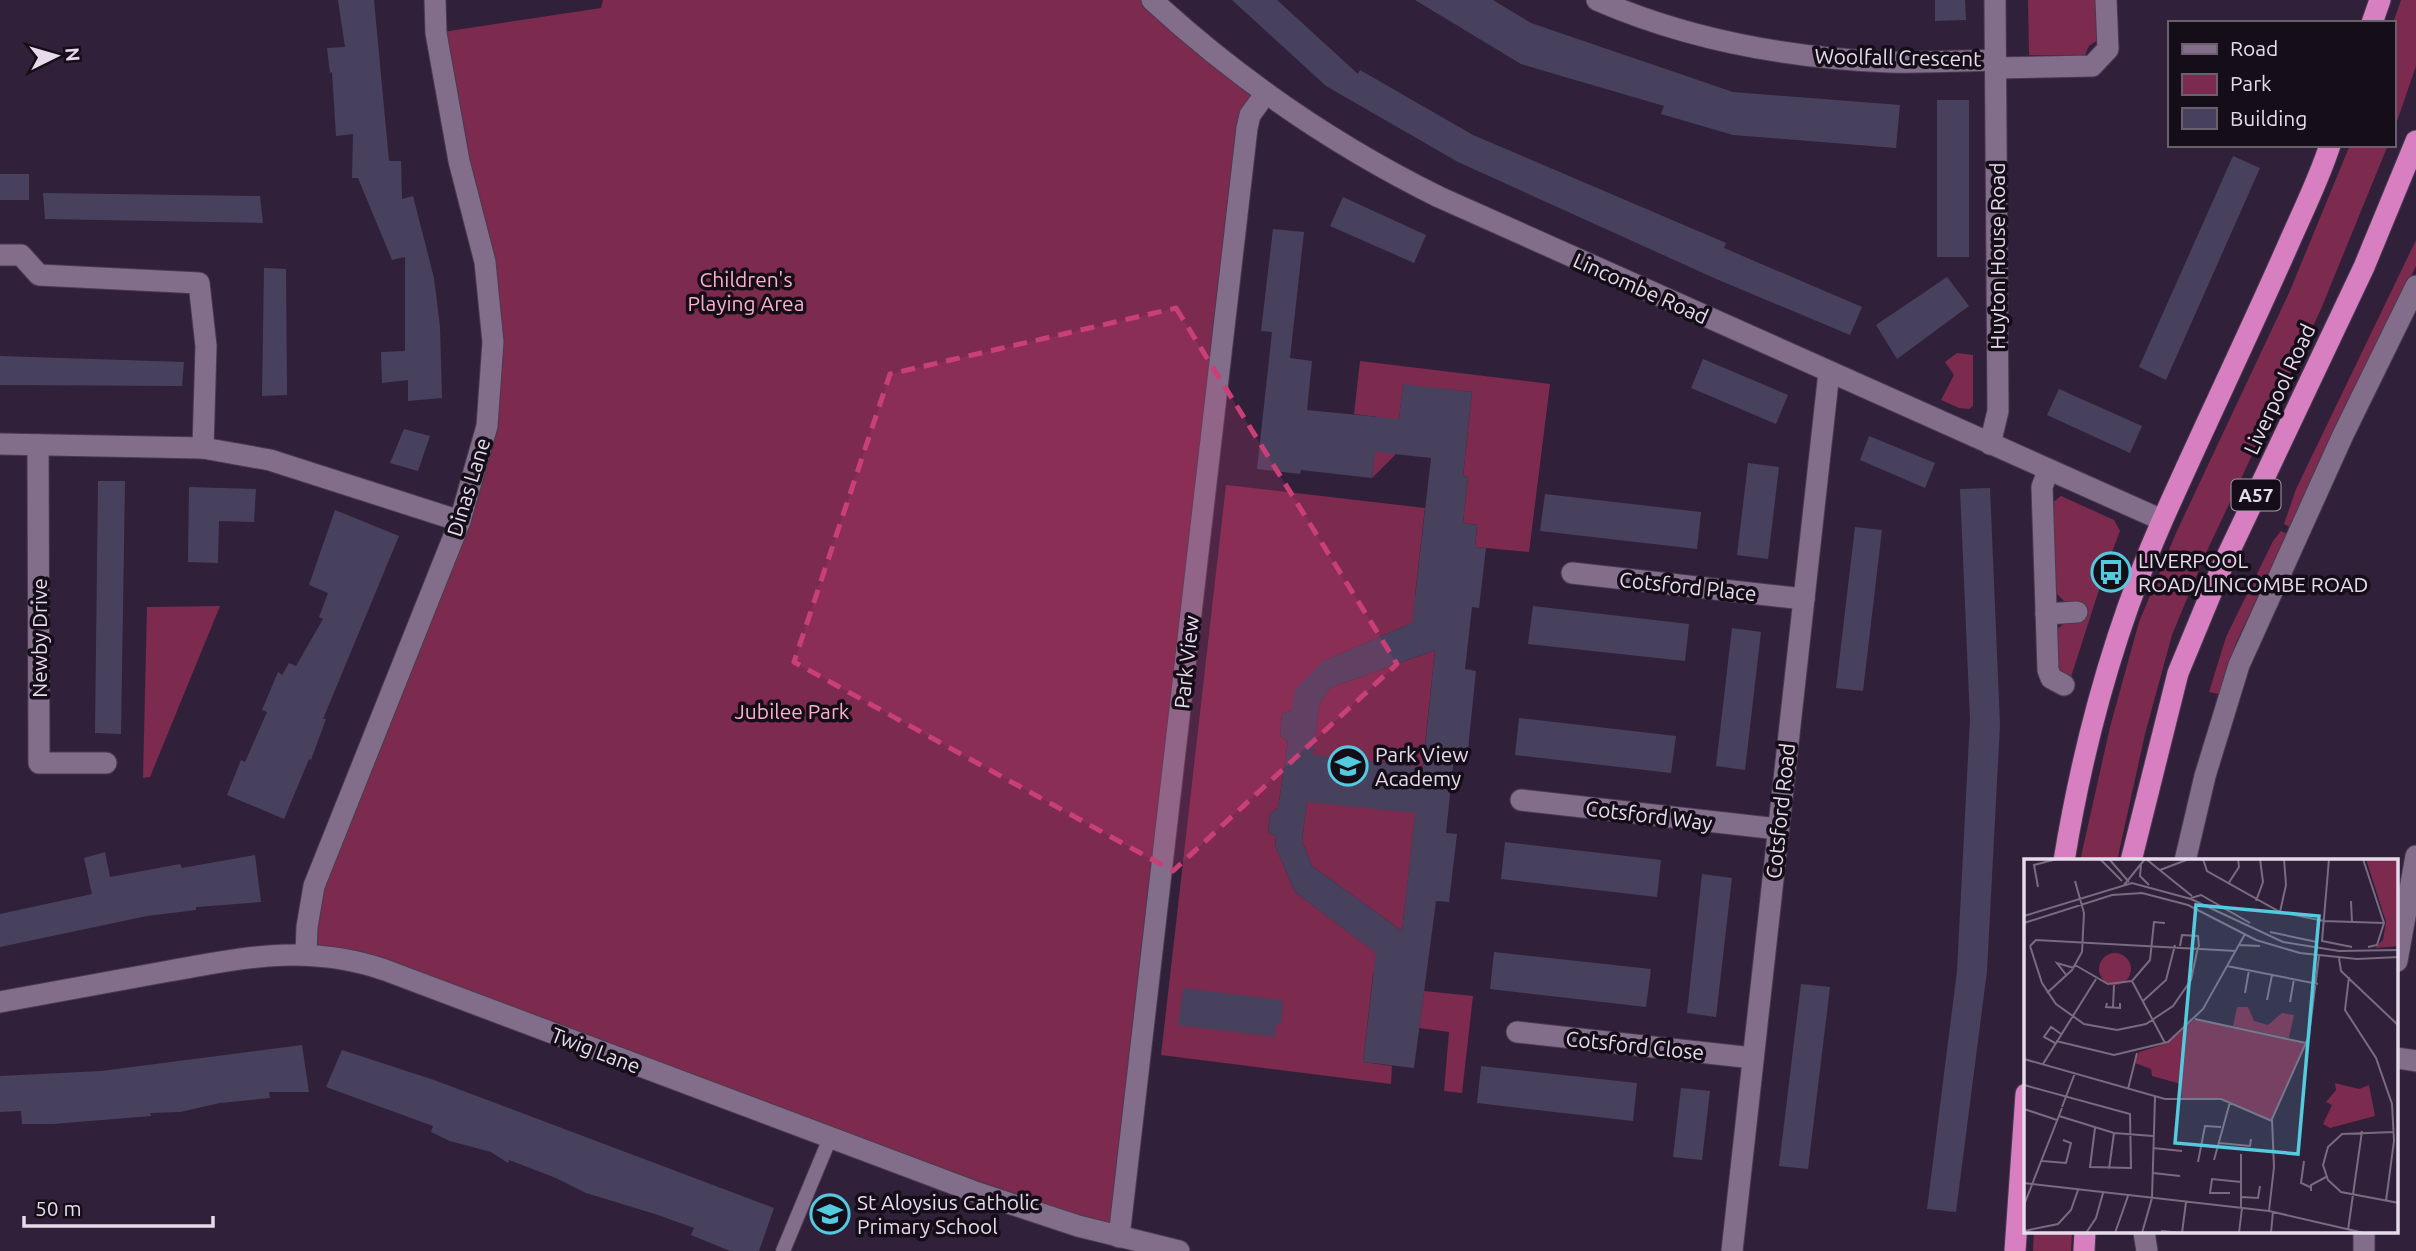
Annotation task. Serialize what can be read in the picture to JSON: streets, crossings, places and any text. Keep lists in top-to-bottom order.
{
  "streets": {
    "highway": ["Liverpool Road", "A57"],
    "street": [
      "Woolfall Crescent",
      "Huyton House Road",
      "Lincombe Road",
      "Dinas Lane",
      "Cotsford Place",
      "Newby Drive",
      "Park View",
      "Cotsford Road",
      "Cotsford Way",
      "Cotsford Close",
      "Twig Lane"
    ]
  },
  "crossings": [
    ["Woolfall Crescent", "Huyton House Road"],
    ["Huyton House Road", "Lincombe Road"],
    ["Lincombe Road", "Park View"],
    ["Lincombe Road", "Cotsford Road"],
    ["Dinas Lane", "Twig Lane"],
    ["Cotsford Place", "Cotsford Road"],
    ["Park View", "Twig Lane"],
    ["Cotsford Road", "Cotsford Way"],
    ["Cotsford Road", "Cotsford Close"]
  ],
  "parks": ["Children's Playing Area", "Jubilee Park"],
  "places": {
    "bus stop": ["LIVERPOOL ROAD/LINCOMBE ROAD"],
    "school or university": ["Park View Academy", "St Aloysius Catholic Primary School"]
  },
  "legend": ["Road", "Park", "Building"],
  "scale_bar": "50 m",
  "north": "right"
}
